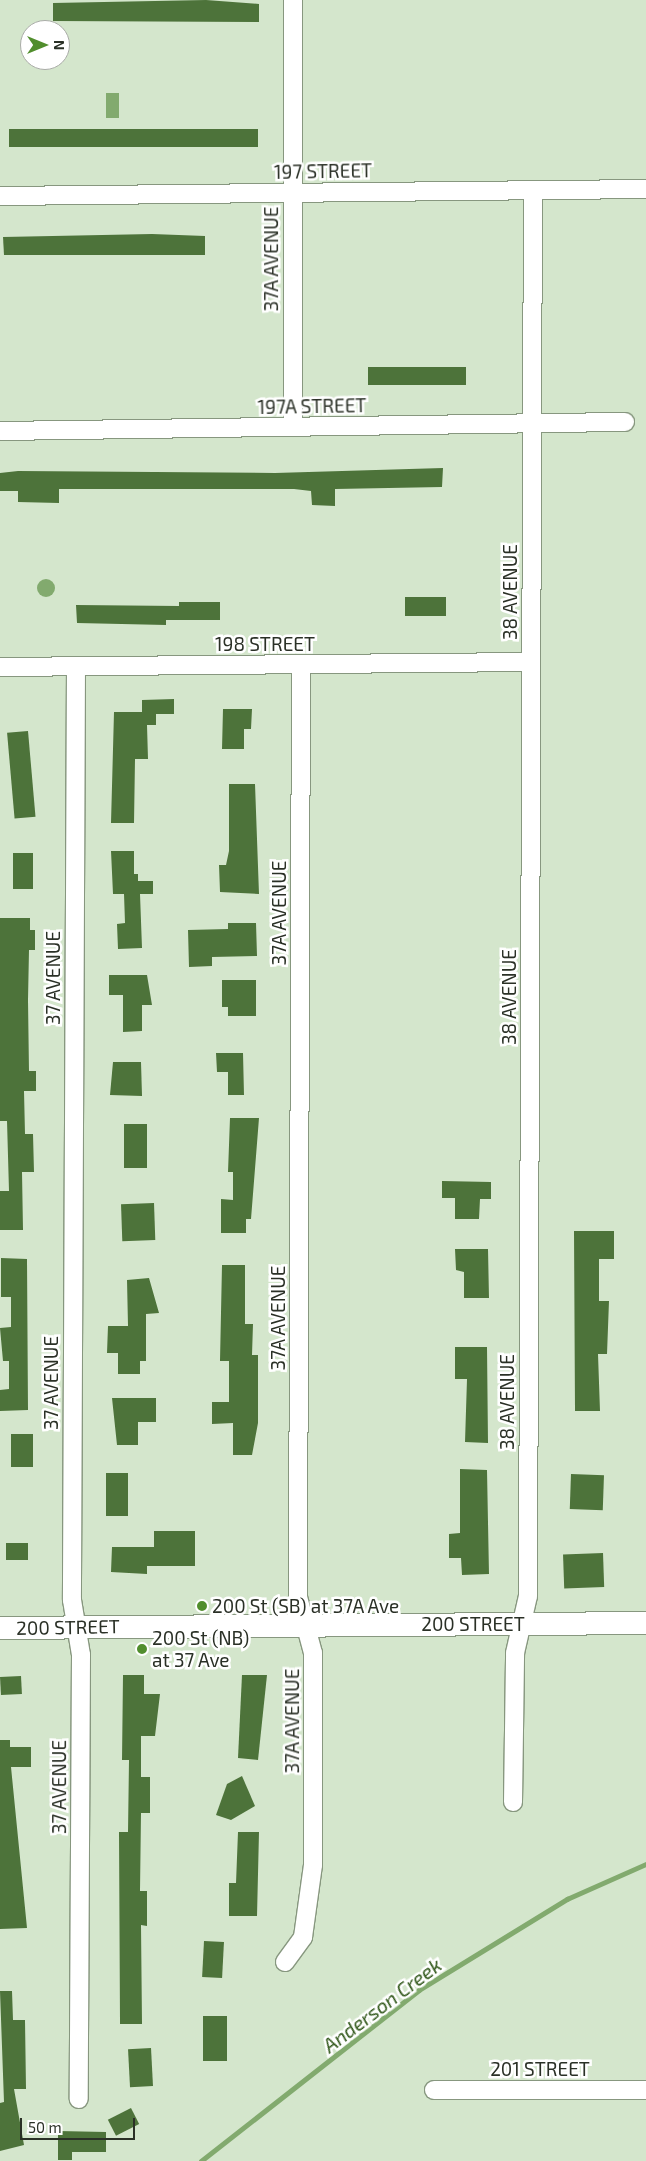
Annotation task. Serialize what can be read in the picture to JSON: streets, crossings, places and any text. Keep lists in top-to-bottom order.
{
  "streets": {
    "main road": ["200 STREET"],
    "street": [
      "197 STREET",
      "37A AVENUE",
      "197A STREET",
      "38 AVENUE",
      "198 STREET",
      "37 AVENUE",
      "201 STREET"
    ]
  },
  "crossings": [
    ["197 STREET", "37A AVENUE"],
    ["197 STREET", "38 AVENUE"],
    ["37A AVENUE", "197A STREET"],
    ["37A AVENUE", "198 STREET"],
    ["37A AVENUE", "200 STREET"],
    ["197A STREET", "38 AVENUE"],
    ["38 AVENUE", "198 STREET"],
    ["38 AVENUE", "200 STREET"],
    ["198 STREET", "37 AVENUE"],
    ["37 AVENUE", "200 STREET"]
  ],
  "water": ["Anderson Creek"],
  "places": ["200 St (SB) at 37A Ave", "200 St (NB) at 37 Ave"],
  "scale_bar": "50 m",
  "north": "right"
}
